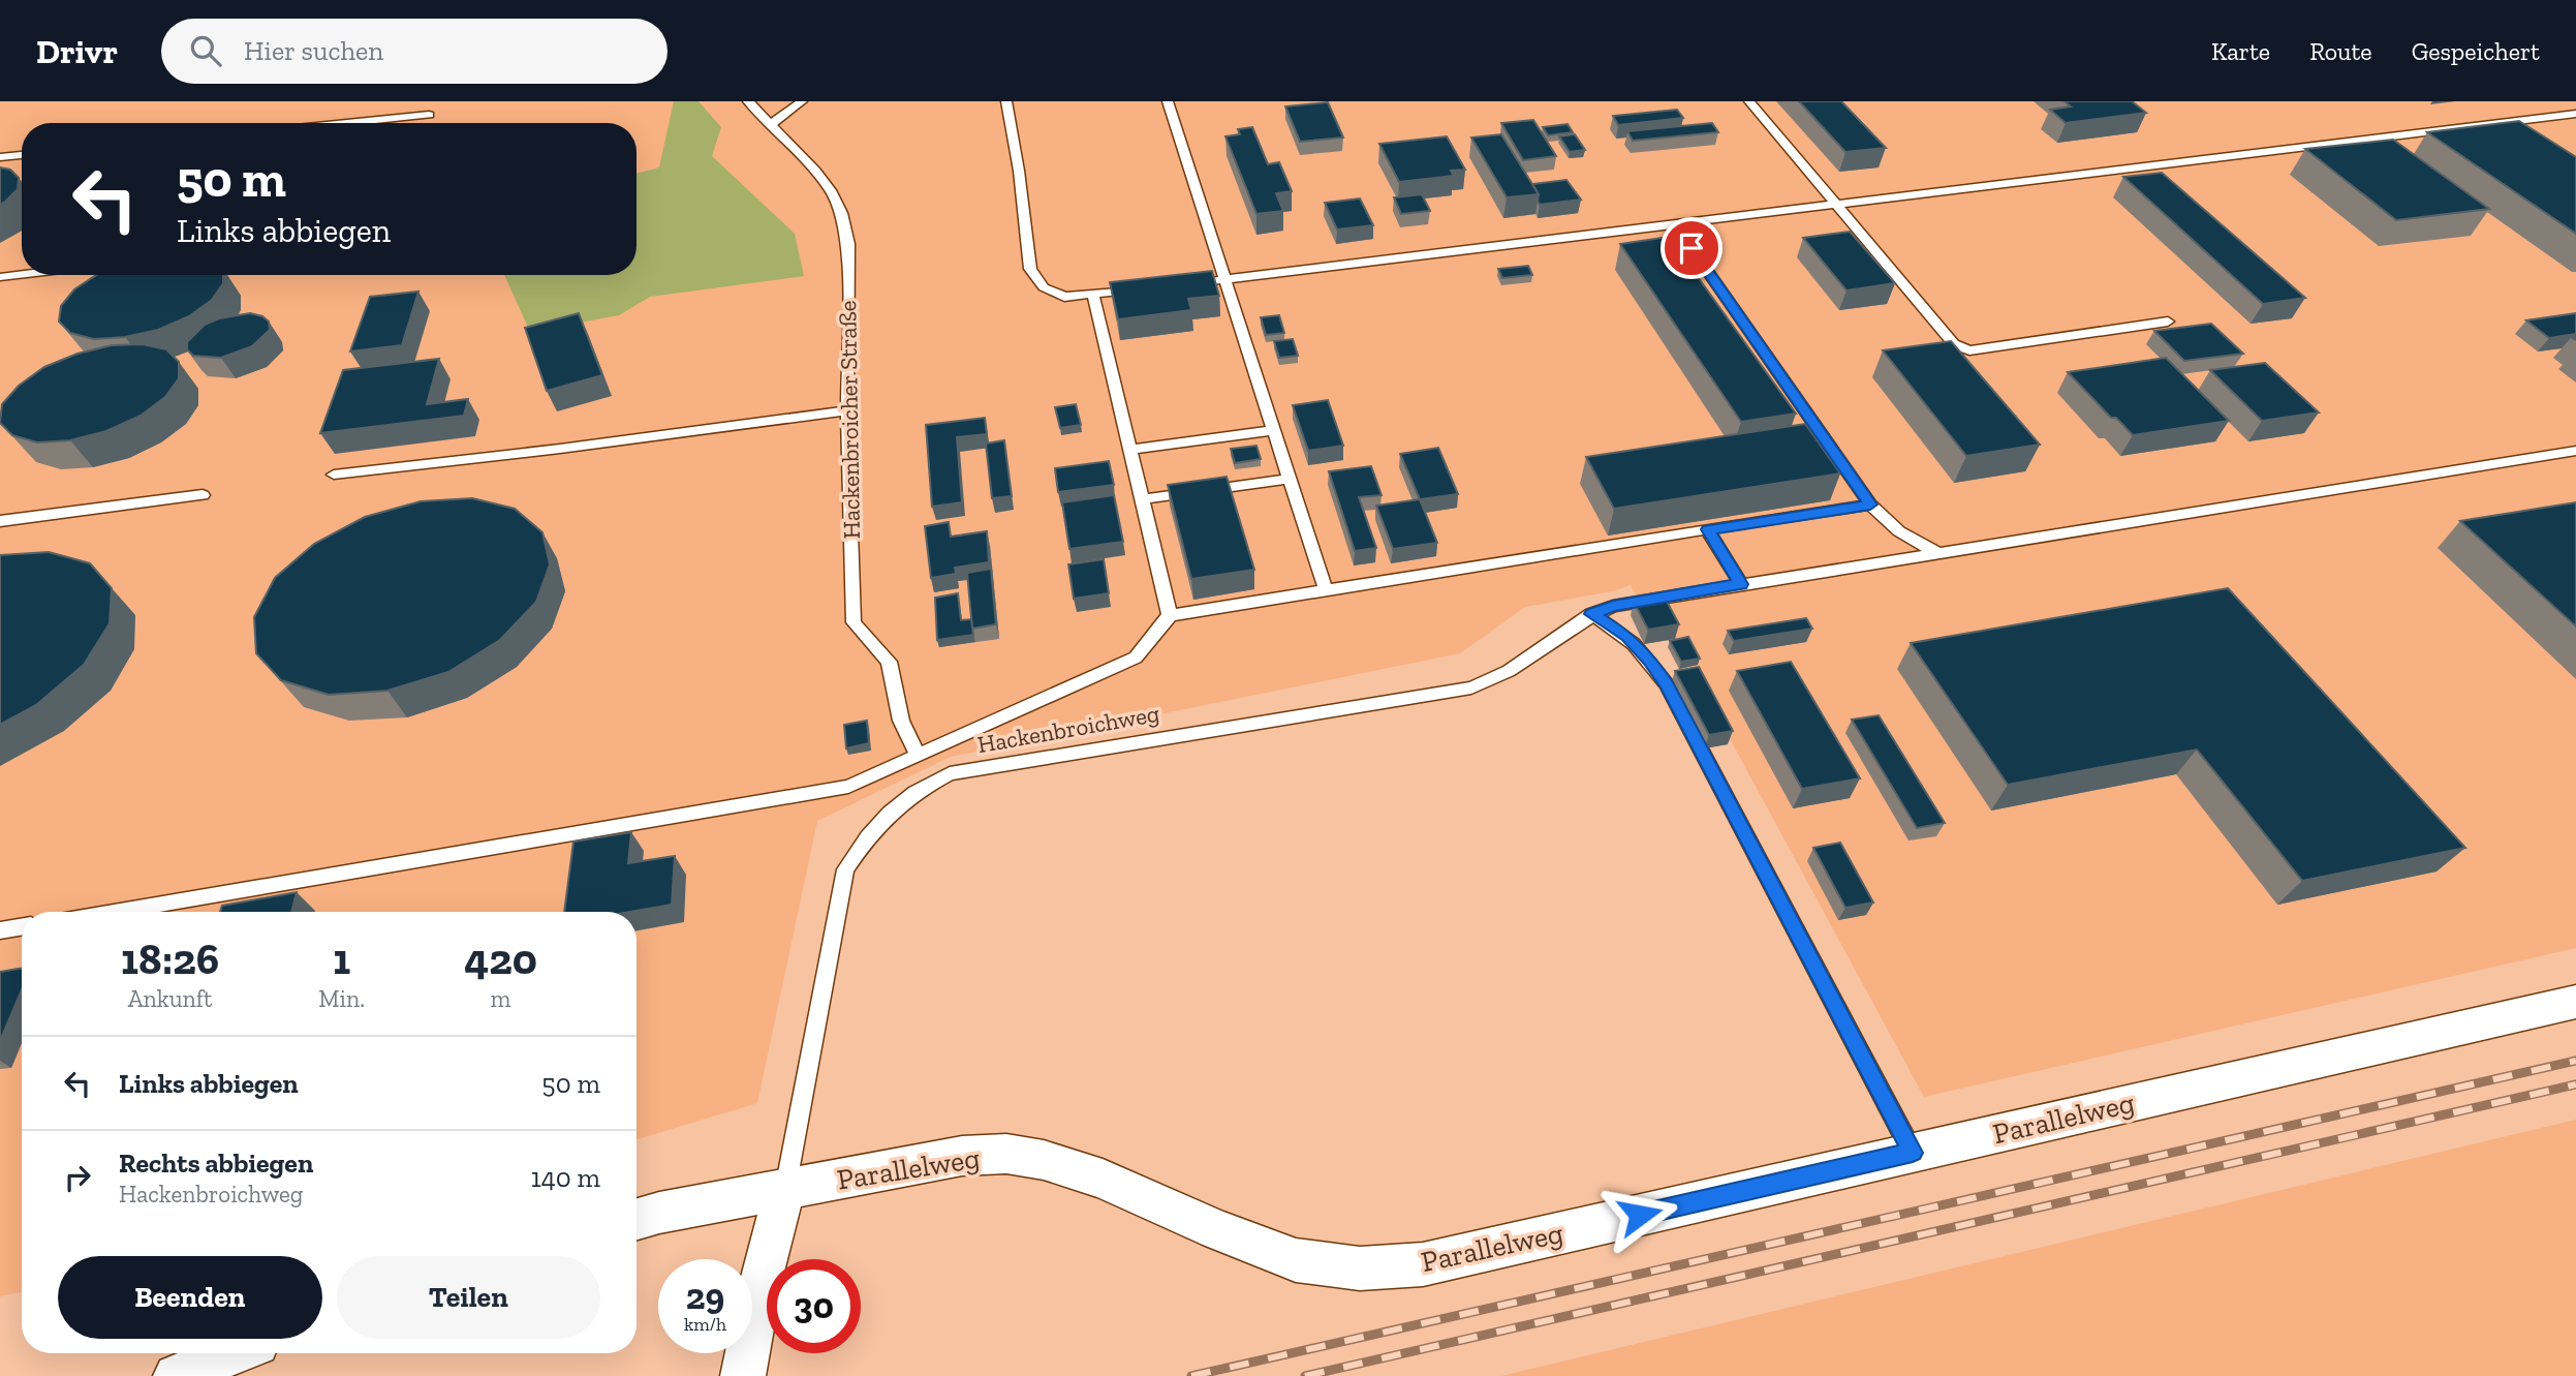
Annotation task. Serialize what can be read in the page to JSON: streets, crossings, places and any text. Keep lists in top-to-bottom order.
{
  "streets": {
    "street": ["Parallelweg"],
    "lane": ["Hackenbroicher Straße", "Hackenbroichweg"]
  },
  "crossings": [
    ["Hackenbroichweg", "Parallelweg"]
  ],
  "page": {
    "header": "Drivr",
    "search": "Hier suchen",
    "nav": ["Karte", "Route", "Gespeichert"],
    "turn": ["50 m", "Links abbiegen"],
    "eta": [
      "18:26",
      "Ankunft",
      "1",
      "Min.",
      "420",
      "m"
    ],
    "list": [
      {
        "name": "Links abbiegen",
        "value": "50 m"
      },
      {
        "name": "Rechts abbiegen",
        "note": "Hackenbroichweg",
        "value": "140 m"
      }
    ],
    "buttons": ["Beenden", "Teilen"],
    "speed": "29 km/h",
    "limit": "30"
  }
}
